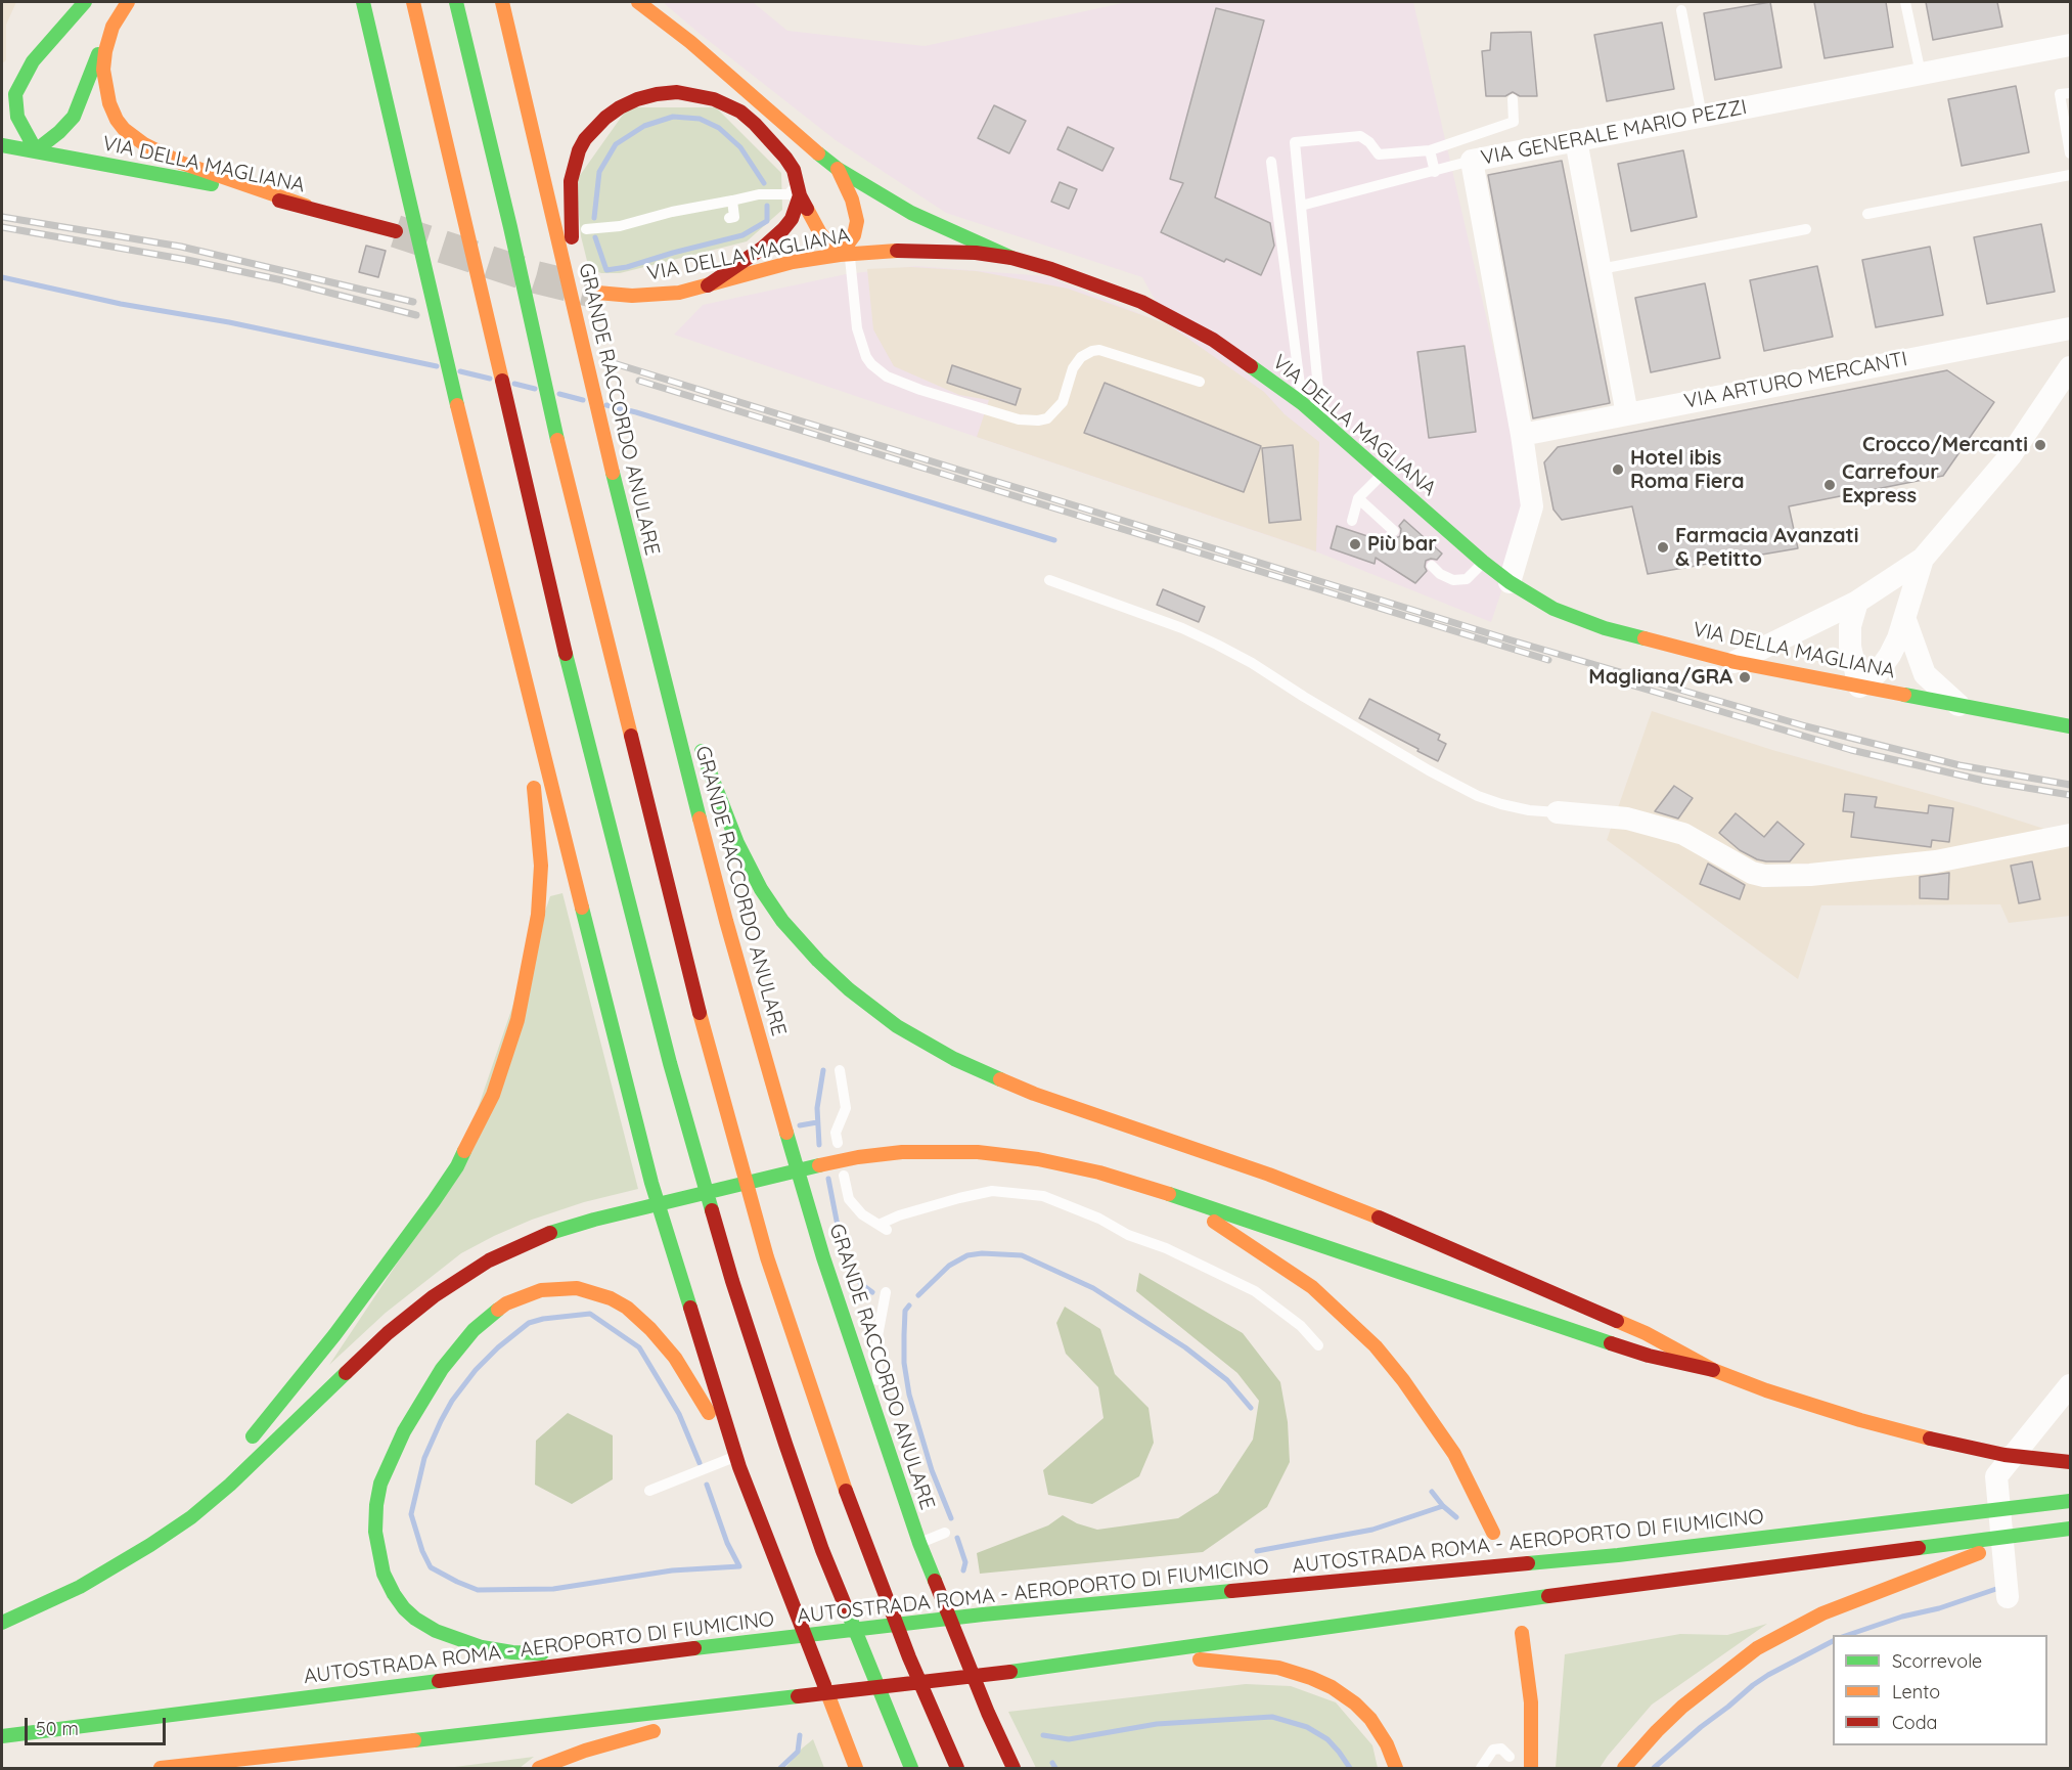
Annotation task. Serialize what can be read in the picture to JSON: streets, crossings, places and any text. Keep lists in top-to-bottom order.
{
  "streets": {
    "main road": ["VIA DELLA MAGLIANA", "GRANDE RACCORDO ANULARE", "AUTOSTRADA ROMA - AEROPORTO DI FIUMICINO"],
    "street": ["VIA GENERALE MARIO PEZZI", "VIA ARTURO MERCANTI"]
  },
  "crossings": [
    ["VIA GENERALE MARIO PEZZI", "VIA DELLA MAGLIANA"],
    ["VIA GENERALE MARIO PEZZI", "VIA ARTURO MERCANTI"]
  ],
  "places": [
    "Crocco/Mercanti",
    "Hotel ibis Roma Fiera",
    "Carrefour Express",
    "Più bar",
    "Farmacia Avanzati & Petitto",
    "Magliana/GRA"
  ],
  "legend": ["Scorrevole", "Lento", "Coda"],
  "scale_bar": "50 m"
}
